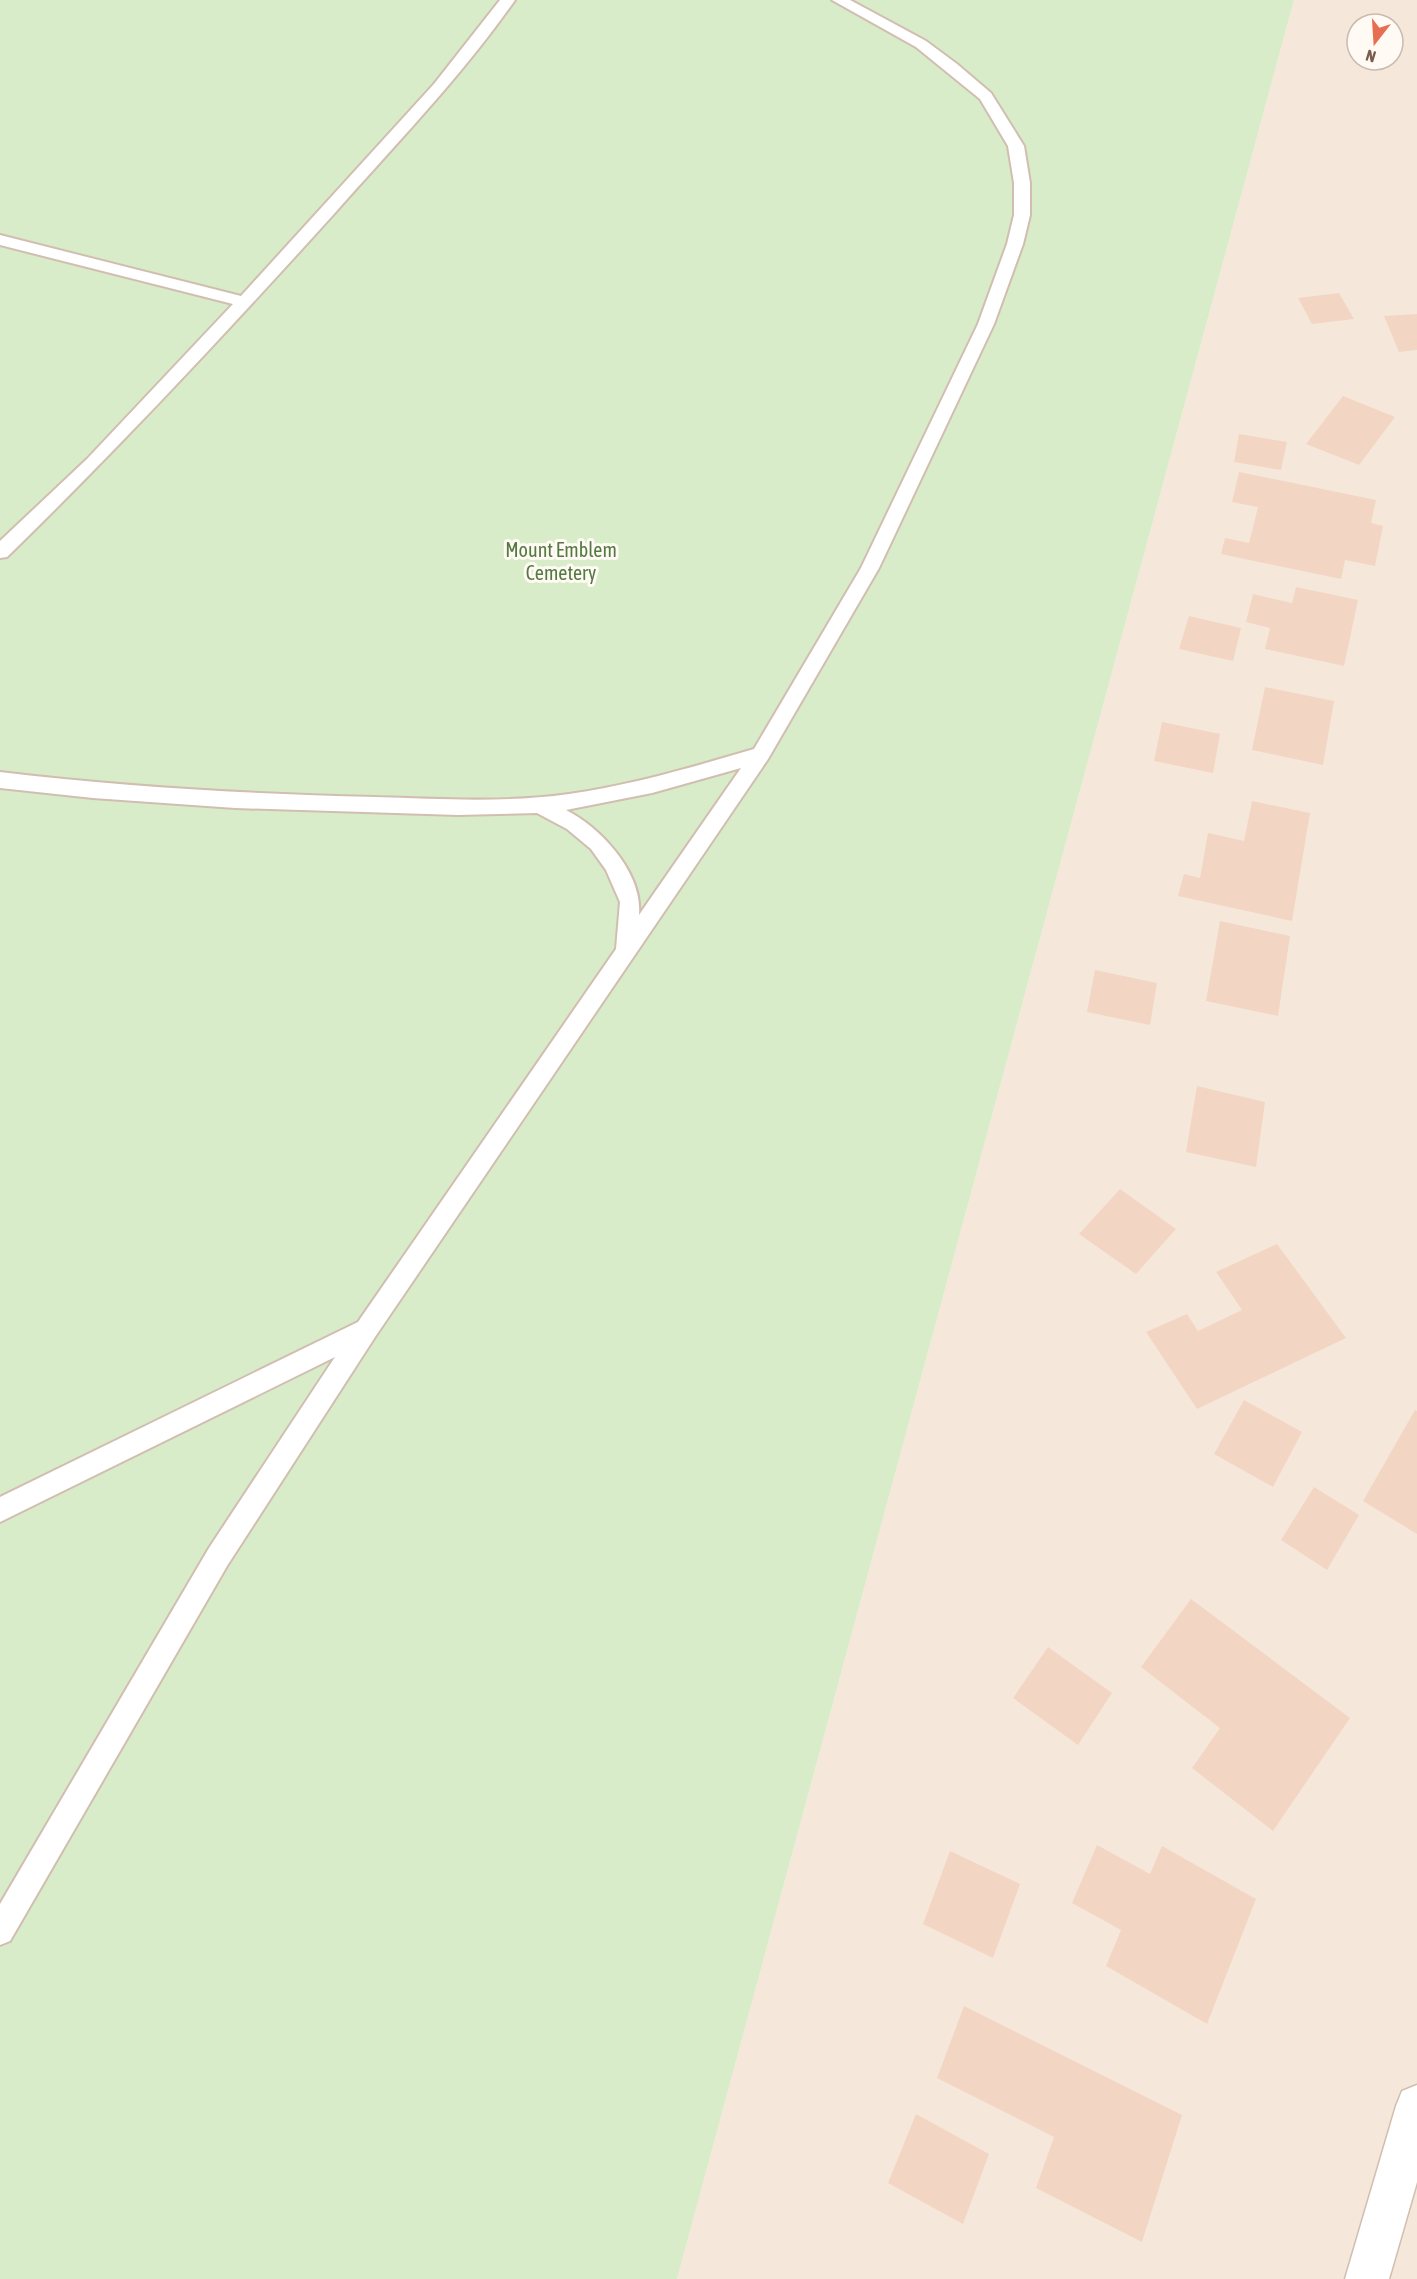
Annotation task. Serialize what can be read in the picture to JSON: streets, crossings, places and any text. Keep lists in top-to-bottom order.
{
  "parks": ["Mount Emblem Cemetery"],
  "north": "bottom"
}
